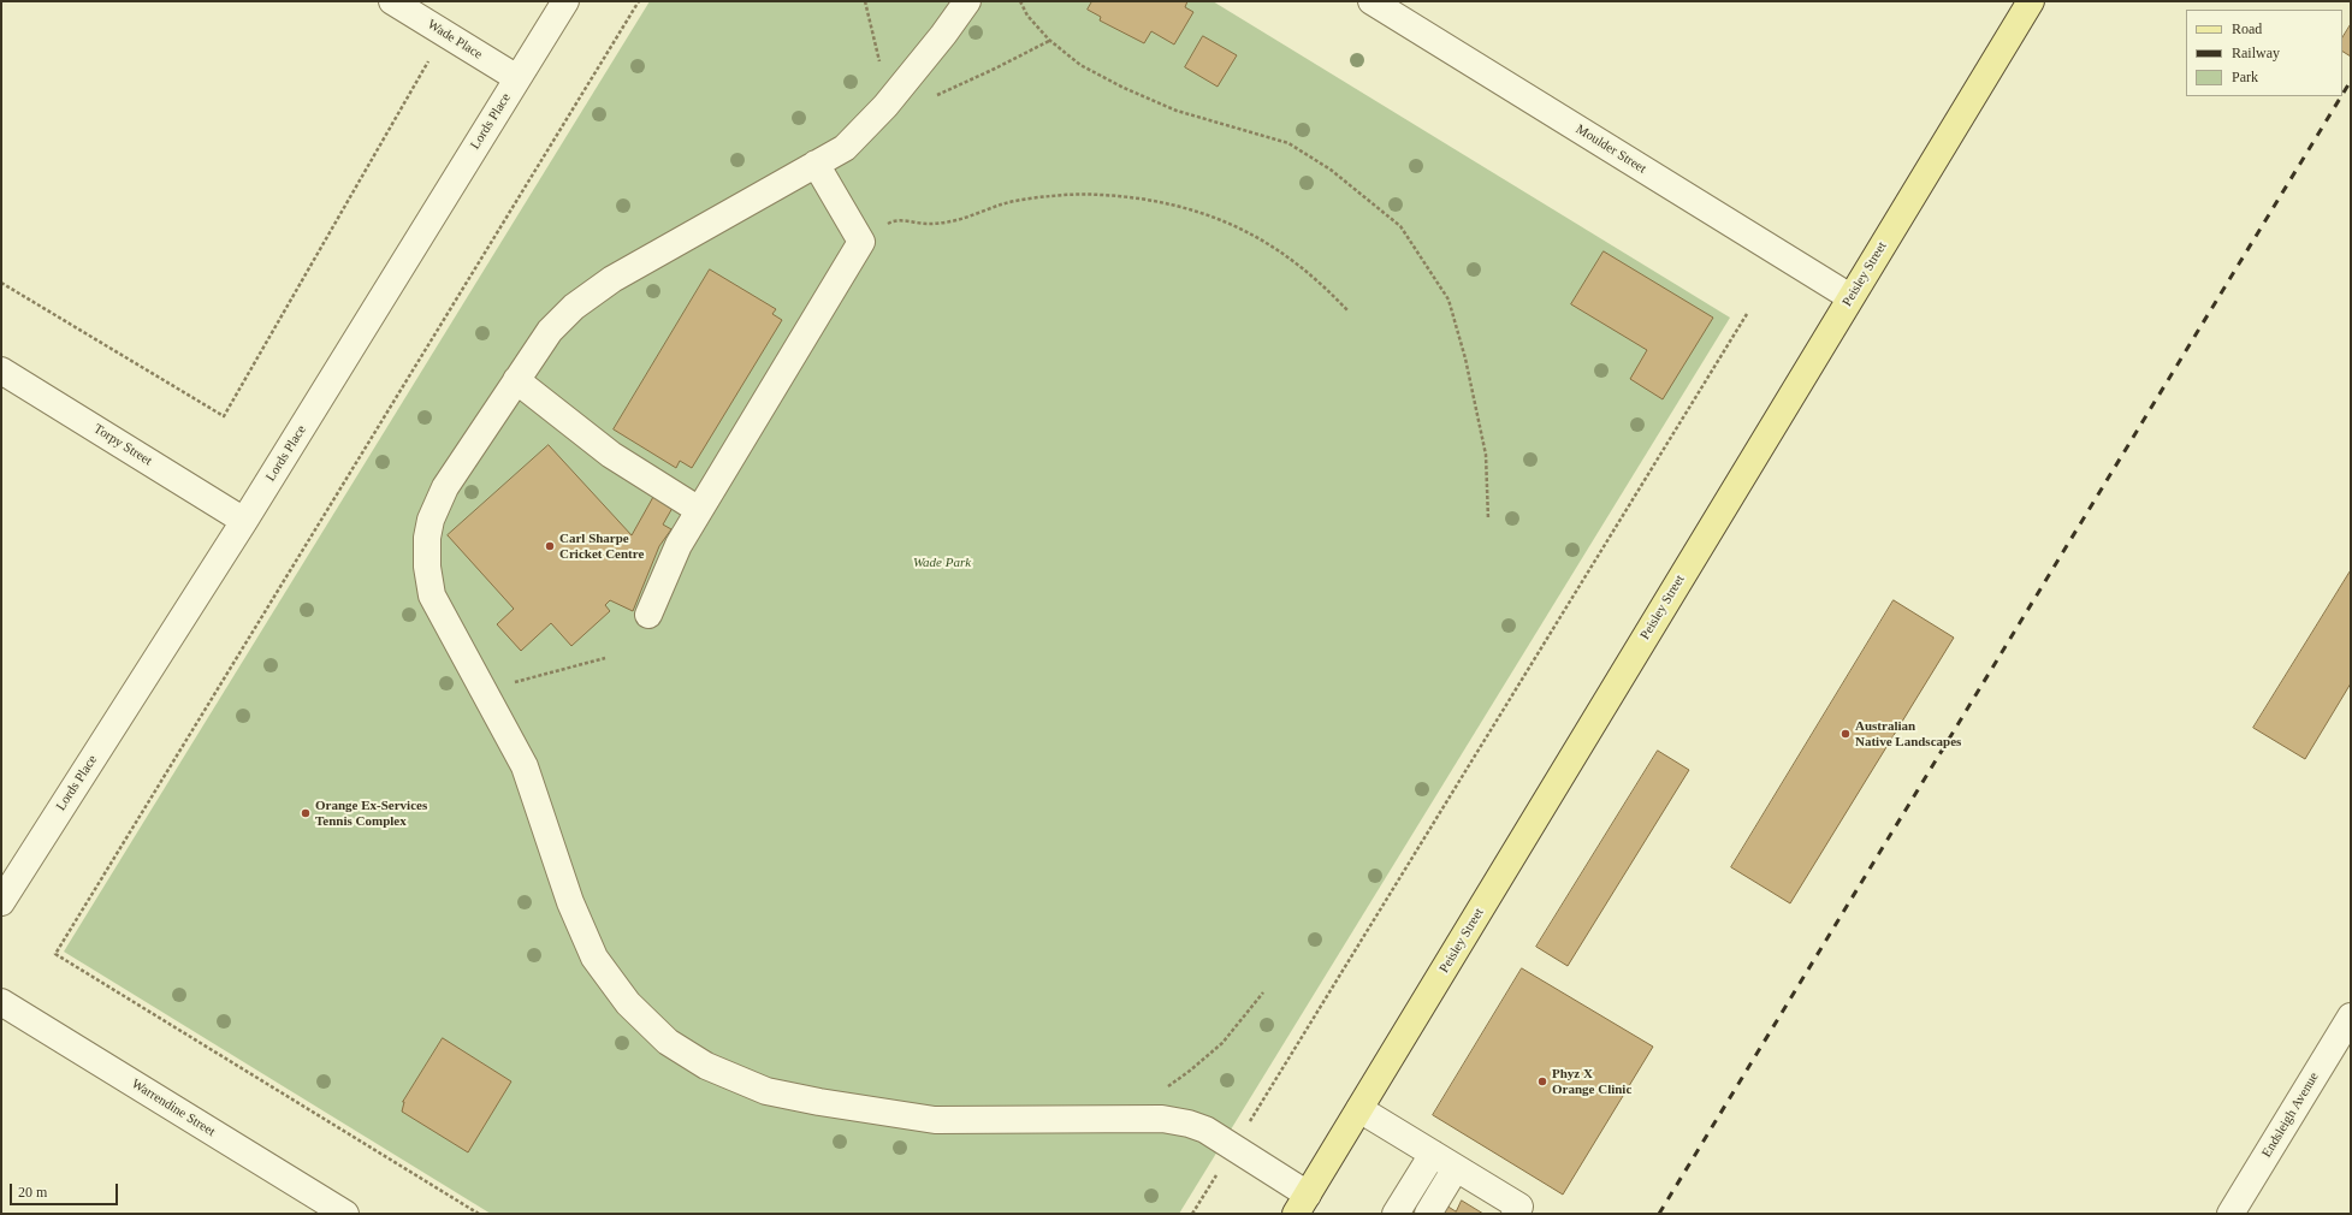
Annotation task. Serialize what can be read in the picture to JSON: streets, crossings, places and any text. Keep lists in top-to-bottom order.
{
  "streets": {
    "main road": ["Peisley Street"],
    "street": [
      "Wade Place",
      "Lords Place",
      "Moulder Street",
      "Torpy Street",
      "Warrendine Street",
      "Endsleigh Avenue"
    ]
  },
  "crossings": [
    ["Wade Place", "Lords Place"],
    ["Lords Place", "Torpy Street"],
    ["Moulder Street", "Peisley Street"]
  ],
  "parks": ["Wade Park"],
  "places": [
    "Carl Sharpe Cricket Centre",
    "Australian Native Landscapes",
    "Orange Ex-Services Tennis Complex",
    "Phyz X Orange Clinic"
  ],
  "legend": ["Road", "Railway", "Park"],
  "scale_bar": "20 m"
}
